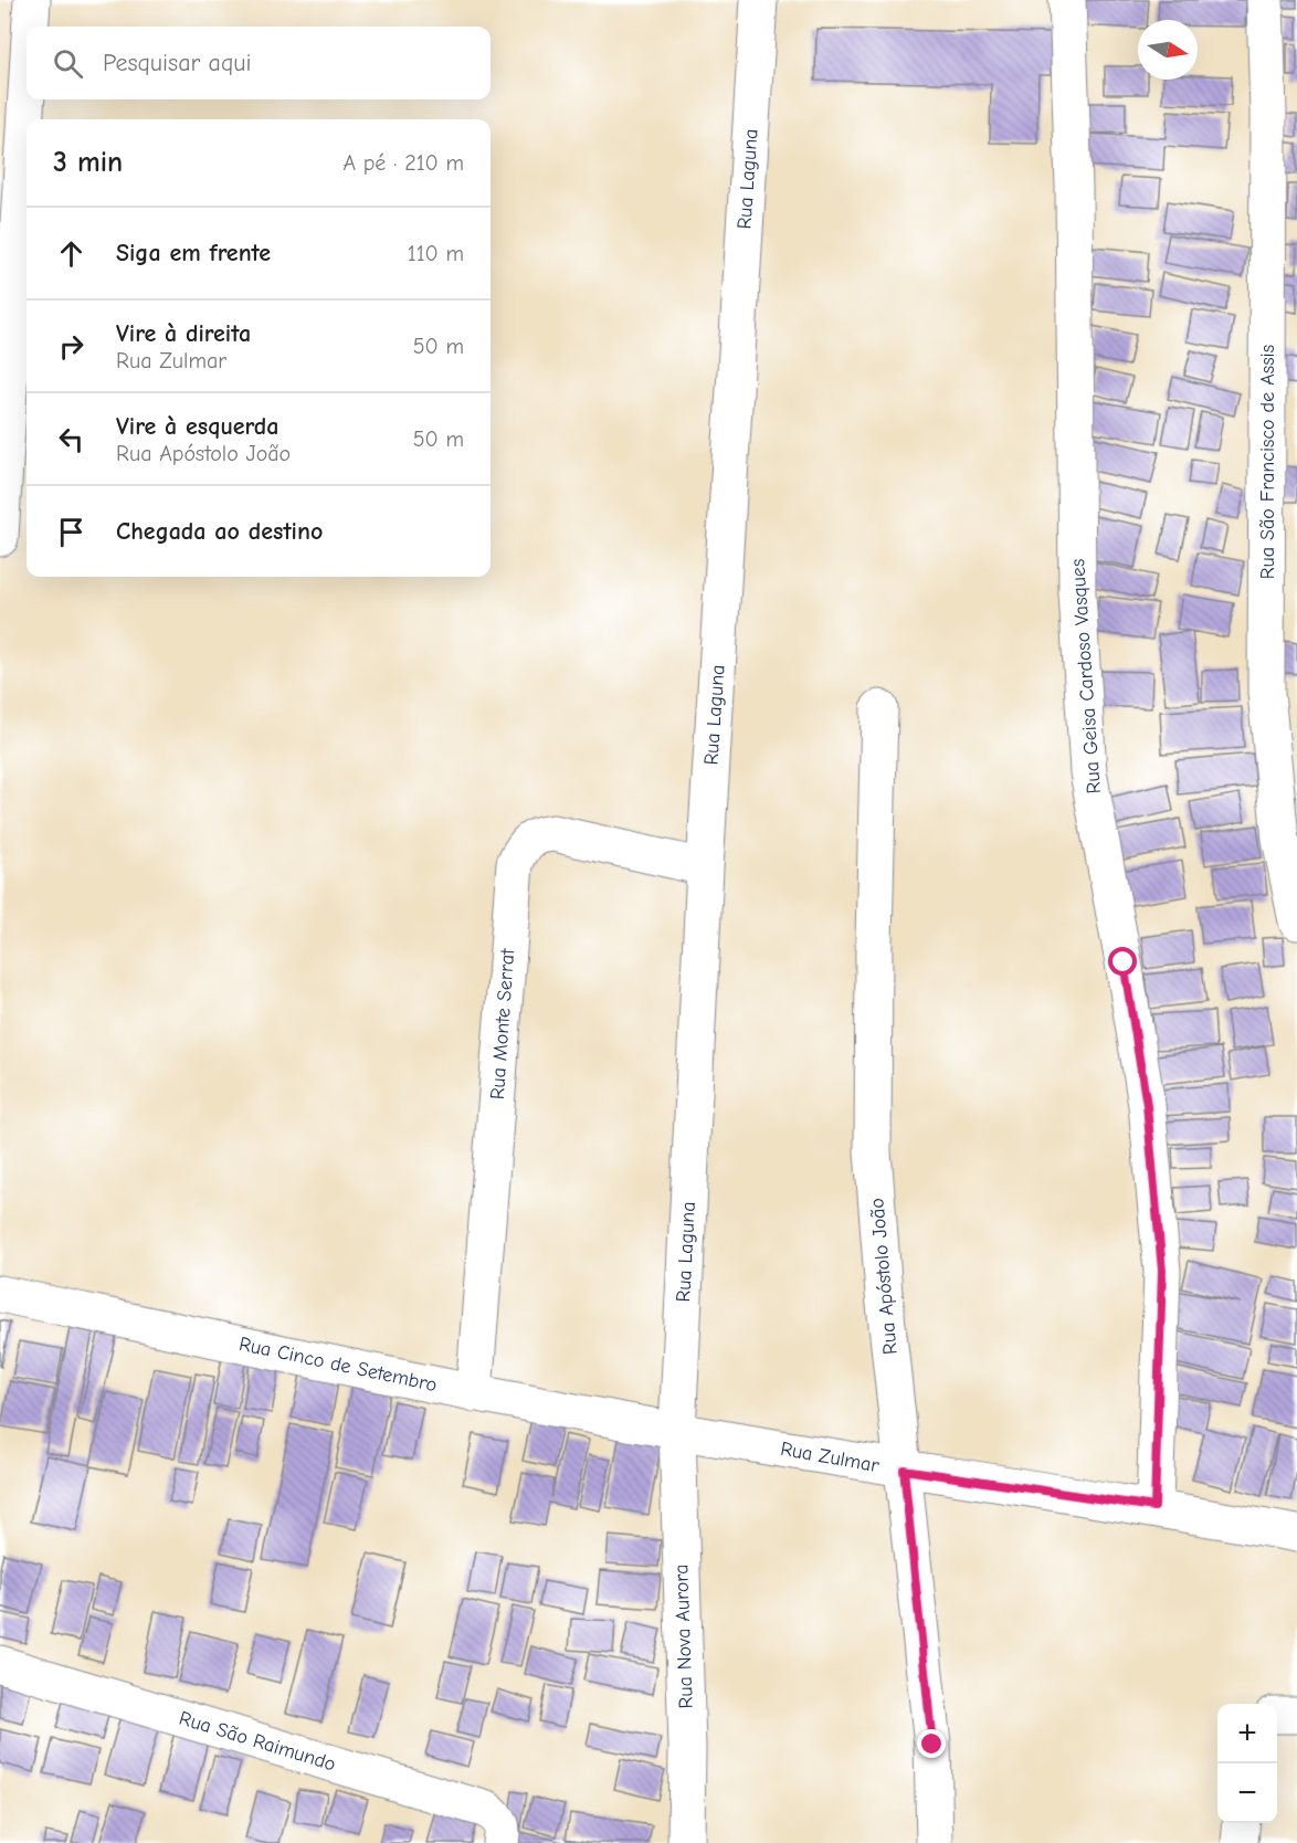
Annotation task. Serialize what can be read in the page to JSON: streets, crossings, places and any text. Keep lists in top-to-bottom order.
{
  "streets": {
    "street": [
      "Rua Laguna",
      "Rua São Francisco de Assis",
      "Rua Geisa Cardoso Vasques",
      "Rua Monte Serrat",
      "Rua Apóstolo João",
      "Rua Cinco de Setembro",
      "Rua Zulmar",
      "Rua Nova Aurora",
      "Rua São Raimundo"
    ]
  },
  "crossings": [
    ["Rua Laguna", "Rua Monte Serrat"],
    ["Rua Laguna", "Rua Cinco de Setembro"],
    ["Rua Laguna", "Rua Zulmar"],
    ["Rua Laguna", "Rua Nova Aurora"],
    ["Rua Geisa Cardoso Vasques", "Rua Zulmar"],
    ["Rua Monte Serrat", "Rua Cinco de Setembro"],
    ["Rua Apóstolo João", "Rua Zulmar"],
    ["Rua Cinco de Setembro", "Rua Zulmar"],
    ["Rua Cinco de Setembro", "Rua Nova Aurora"],
    ["Rua Zulmar", "Rua Nova Aurora"]
  ],
  "north": "right",
  "page": {
    "search": "Pesquisar aqui",
    "heading": ["3 min", "A pé · 210 m"],
    "list": [
      ["Siga em frente", "110 m"],
      ["Vire à direita", "Rua Zulmar", "50 m"],
      ["Vire à esquerda", "Rua Apóstolo João", "50 m"],
      "Chegada ao destino"
    ],
    "map_buttons": ["+", "−"]
  }
}
